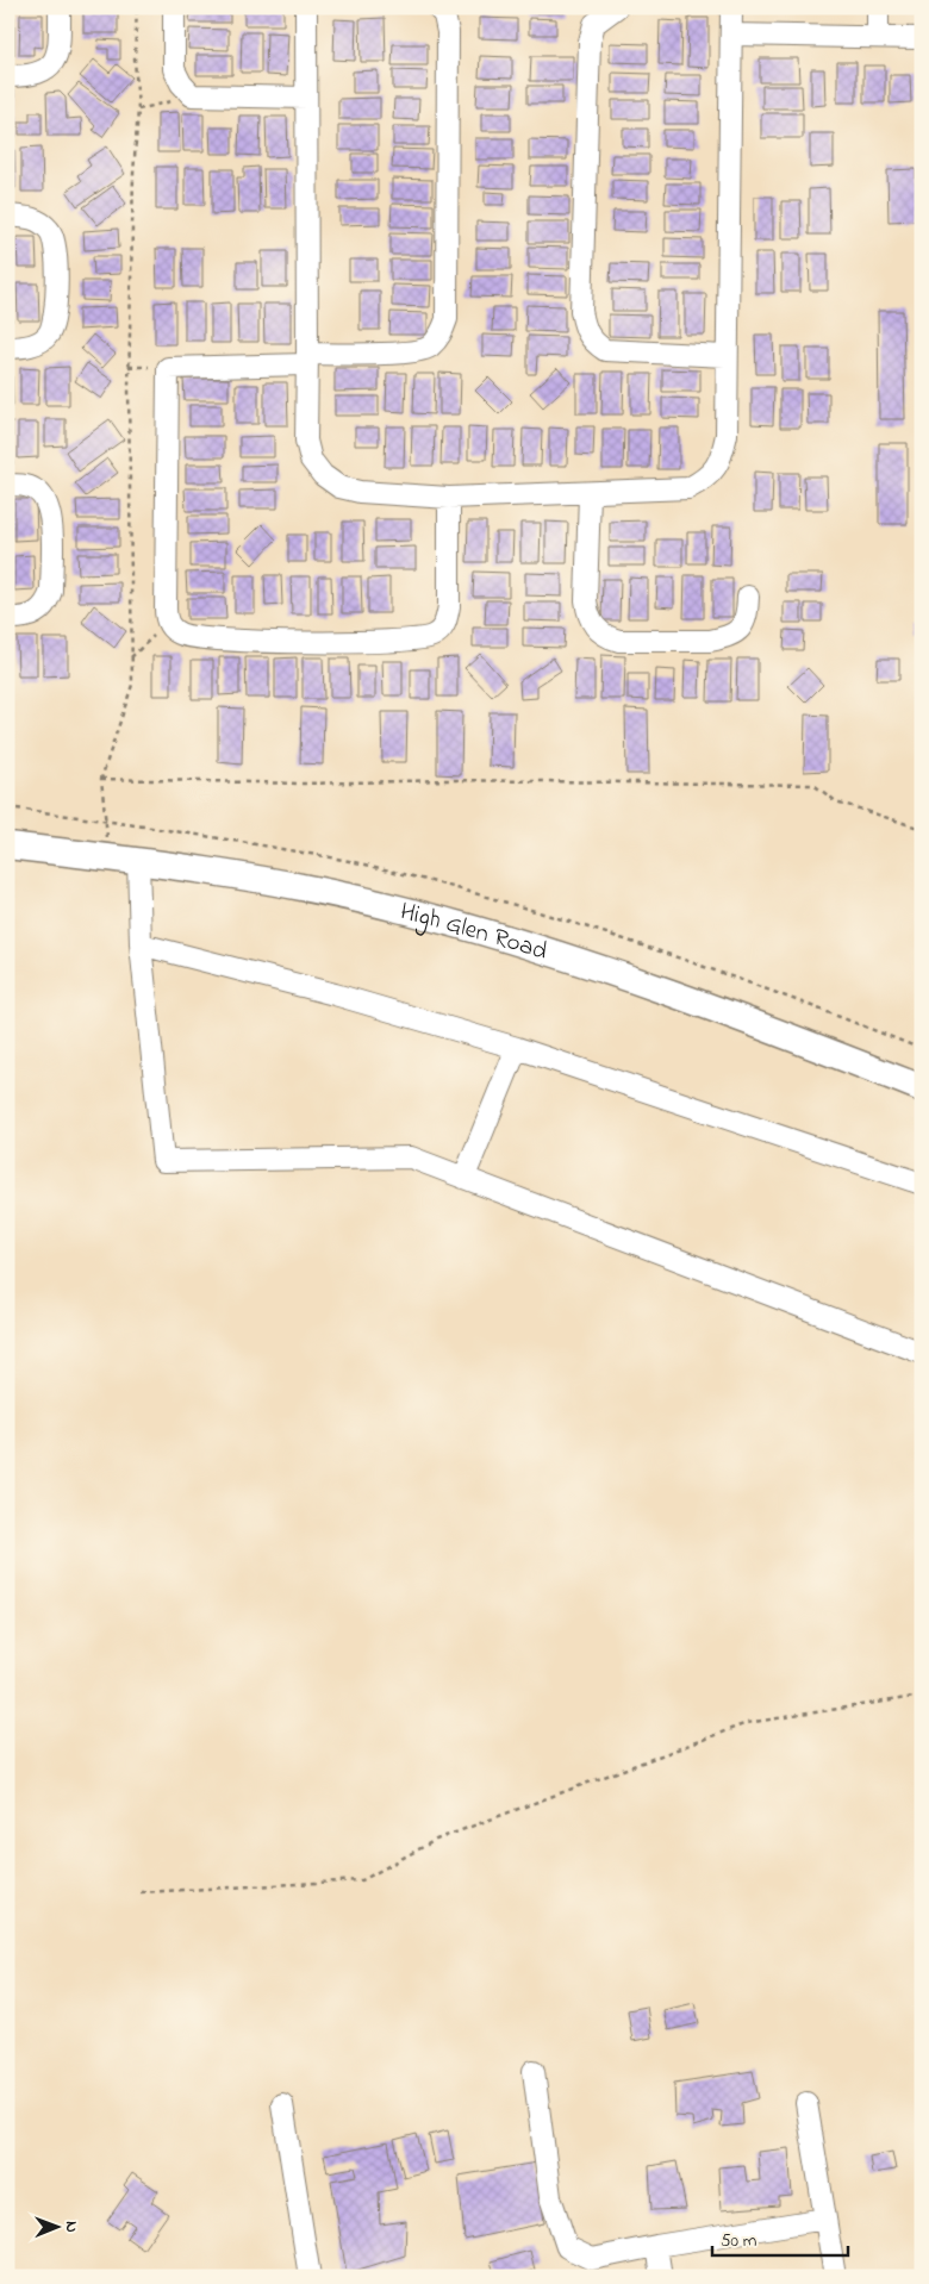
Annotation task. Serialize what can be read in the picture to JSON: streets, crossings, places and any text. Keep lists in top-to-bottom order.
{
  "streets": {
    "main road": ["High Glen Road"]
  },
  "scale_bar": "50 m",
  "north": "right"
}
